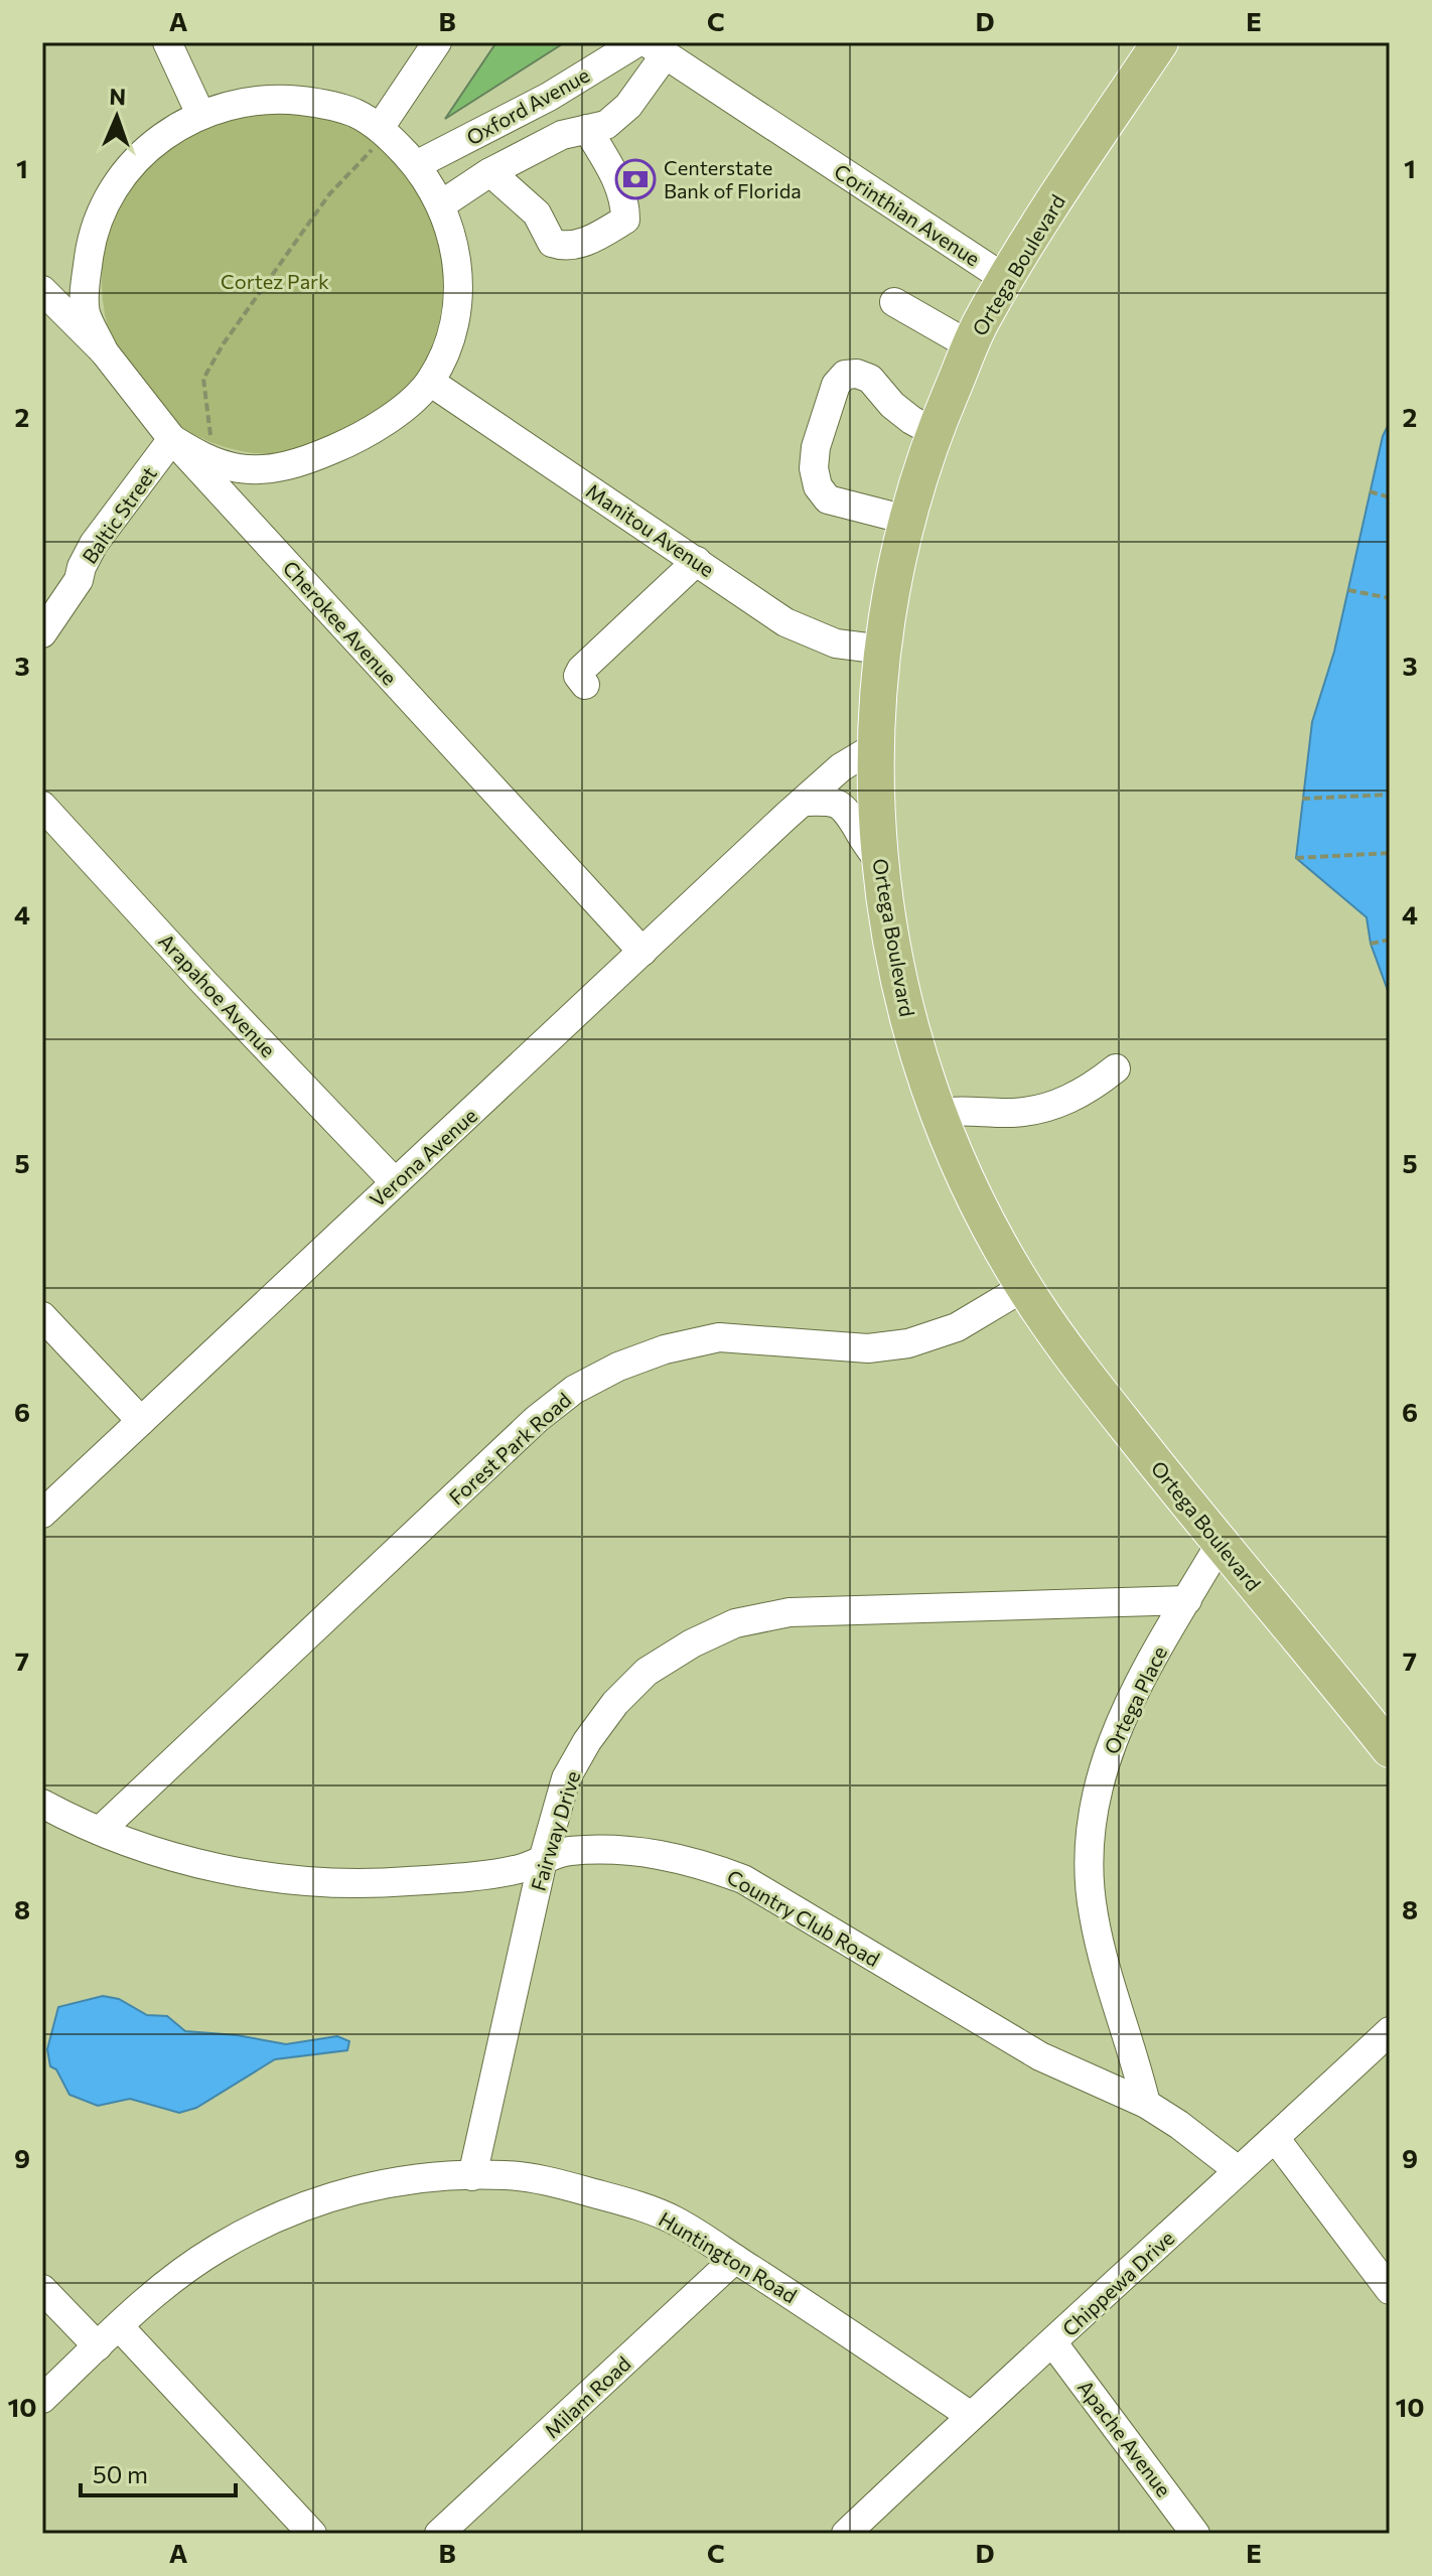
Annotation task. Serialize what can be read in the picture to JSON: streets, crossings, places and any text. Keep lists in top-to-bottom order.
{
  "streets": {
    "main road": ["Ortega Boulevard"],
    "street": [
      "Oxford Avenue",
      "Corinthian Avenue",
      "Baltic Street",
      "Manitou Avenue",
      "Cherokee Avenue",
      "Arapahoe Avenue",
      "Verona Avenue",
      "Forest Park Road",
      "Ortega Place",
      "Fairway Drive",
      "Country Club Road",
      "Huntington Road",
      "Chippewa Drive",
      "Milam Road",
      "Apache Avenue"
    ]
  },
  "crossings": [
    ["Corinthian Avenue", "Ortega Boulevard"],
    ["Ortega Boulevard", "Manitou Avenue"],
    ["Ortega Boulevard", "Verona Avenue"],
    ["Ortega Boulevard", "Forest Park Road"],
    ["Ortega Boulevard", "Ortega Place"],
    ["Baltic Street", "Cherokee Avenue"],
    ["Cherokee Avenue", "Verona Avenue"],
    ["Arapahoe Avenue", "Verona Avenue"],
    ["Forest Park Road", "Country Club Road"],
    ["Ortega Place", "Fairway Drive"],
    ["Ortega Place", "Country Club Road"],
    ["Fairway Drive", "Country Club Road"],
    ["Fairway Drive", "Huntington Road"],
    ["Country Club Road", "Chippewa Drive"],
    ["Huntington Road", "Chippewa Drive"],
    ["Huntington Road", "Milam Road"],
    ["Chippewa Drive", "Apache Avenue"]
  ],
  "parks": ["Cortez Park"],
  "places": {
    "bank": ["Centerstate Bank of Florida"]
  },
  "scale_bar": "50 m",
  "north": "top",
  "grid": {
    "columns": [
      "A",
      "B",
      "C",
      "D",
      "E"
    ],
    "rows": [
      "1",
      "2",
      "3",
      "4",
      "5",
      "6",
      "7",
      "8",
      "9",
      "10"
    ]
  }
}
